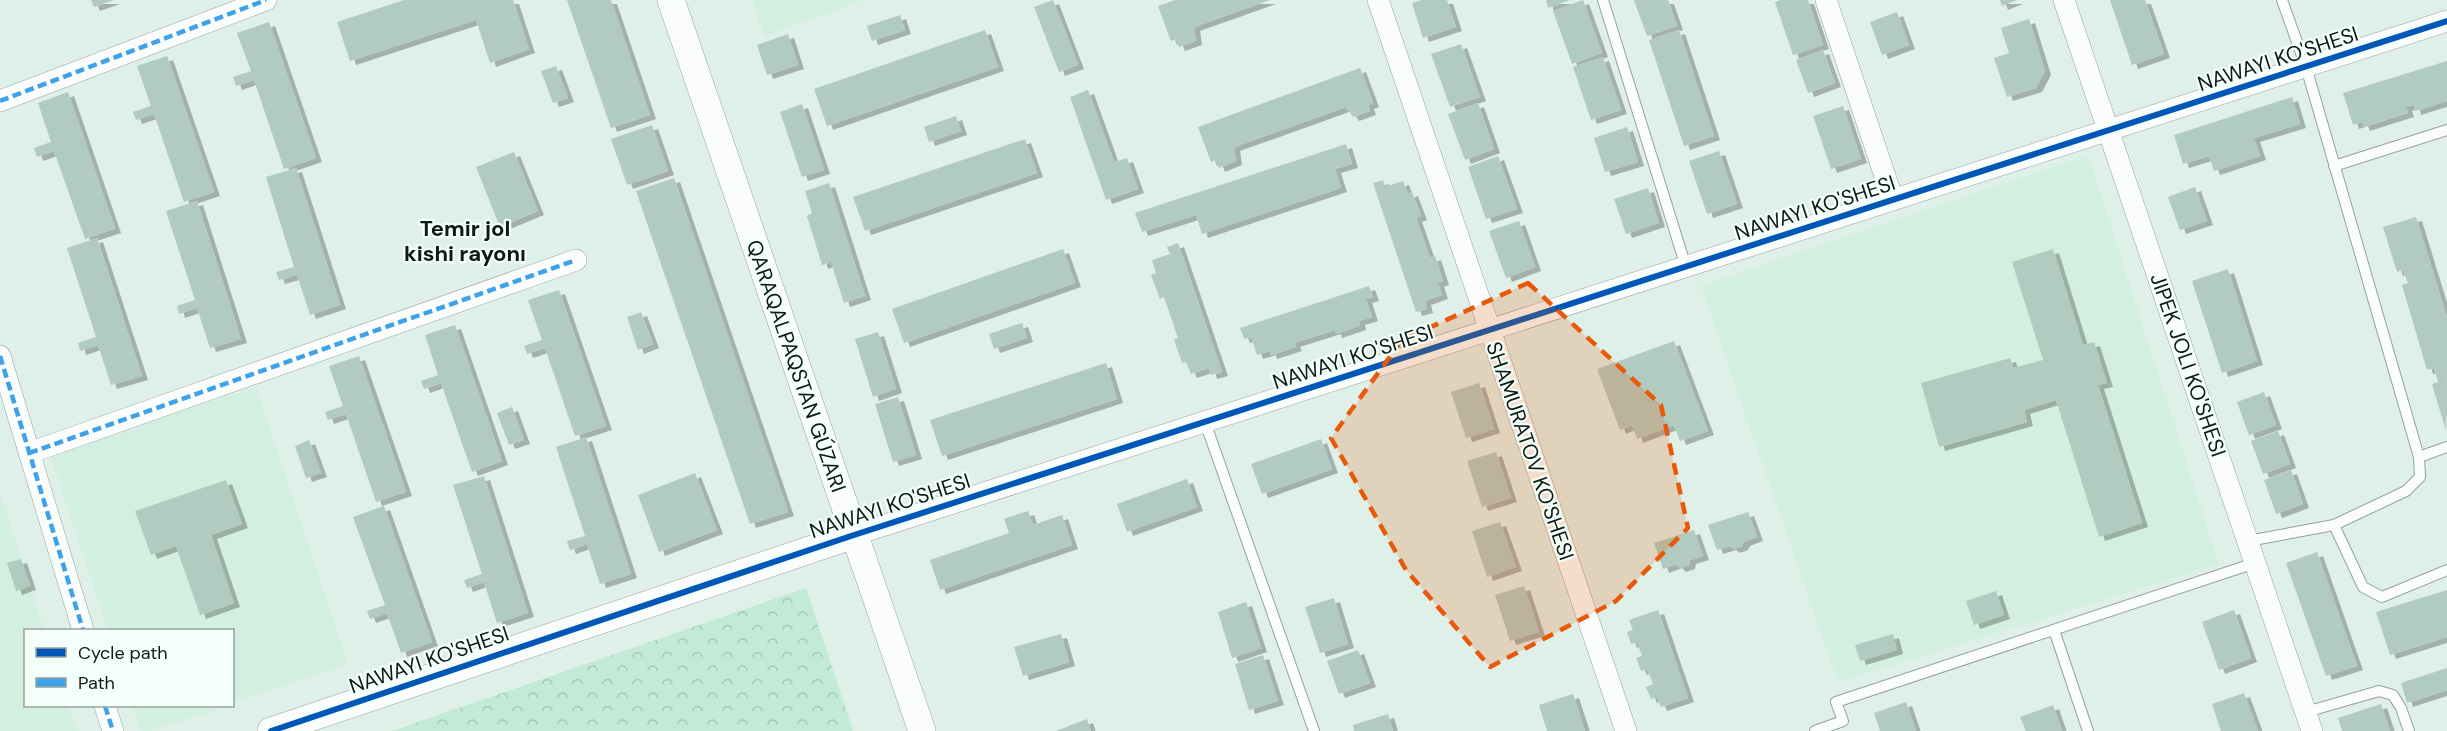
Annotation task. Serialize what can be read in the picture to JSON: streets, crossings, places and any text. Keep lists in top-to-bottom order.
{
  "streets": {
    "street": ["NAWAYI KO'SHESI", "JIPEK JOLI KO'SHESI", "SHAMURATOV KO'SHESI"]
  },
  "crossings": [
    ["NAWAYI KO'SHESI", "JIPEK JOLI KO'SHESI"],
    ["NAWAYI KO'SHESI", "SHAMURATOV KO'SHESI"]
  ],
  "districts": ["Temir jol kishi rayonı"],
  "legend": ["Cycle path", "Path"]
}
